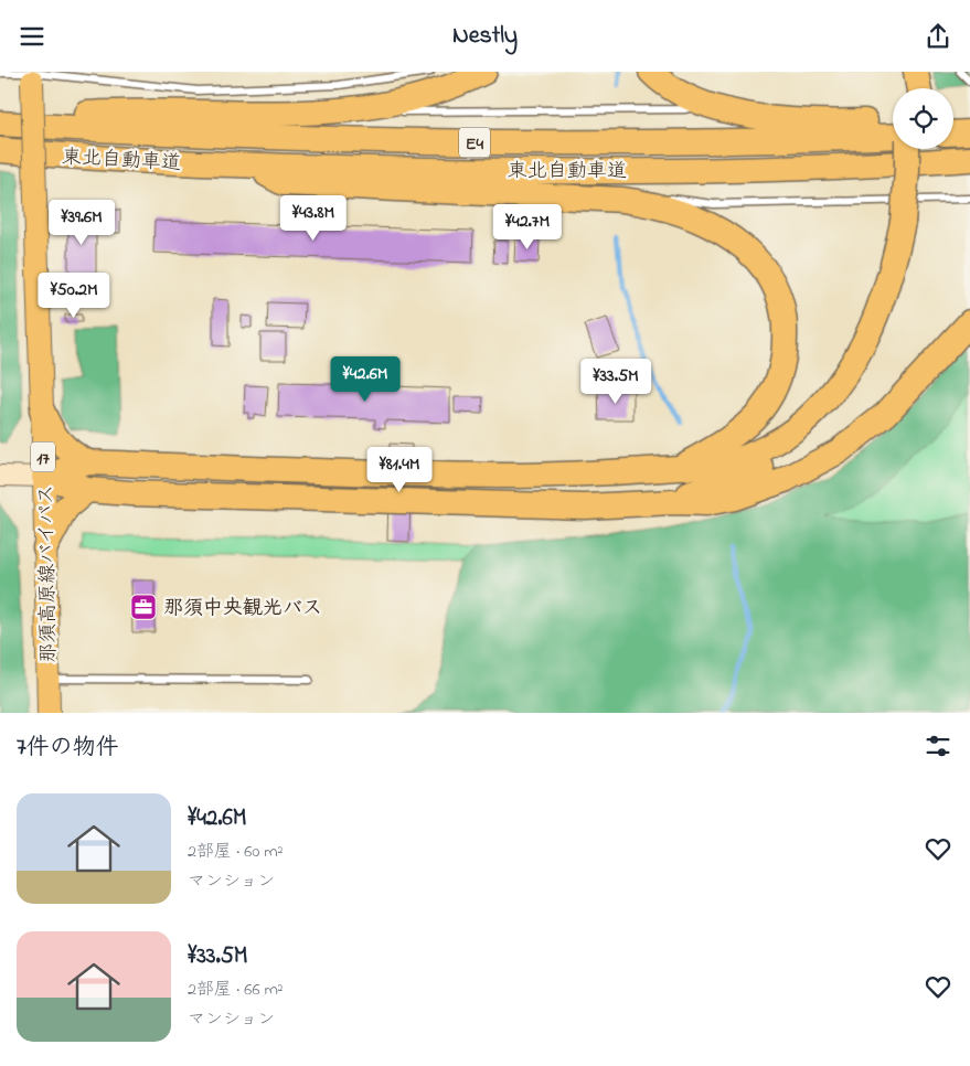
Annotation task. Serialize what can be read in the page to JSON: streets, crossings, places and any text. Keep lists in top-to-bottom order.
{
  "streets": {
    "highway": ["E4", "東北自動車道"],
    "main road": ["17", "那須高原線バイパス"]
  },
  "places": {
    "office": ["那須中央観光バス"]
  },
  "page": {
    "header": "Nestly",
    "price": [
      "¥43.8M",
      "¥39.6M",
      "¥42.7M",
      "¥50.2M",
      "¥42.6M",
      "¥33.5M",
      "¥81.4M"
    ],
    "heading": "7件の物件",
    "list": [
      {
        "name": "¥42.6M",
        "note": "2部屋 · 60 m² · マンション"
      },
      {
        "name": "¥33.5M",
        "note": "2部屋 · 66 m² · マンション"
      }
    ]
  }
}
